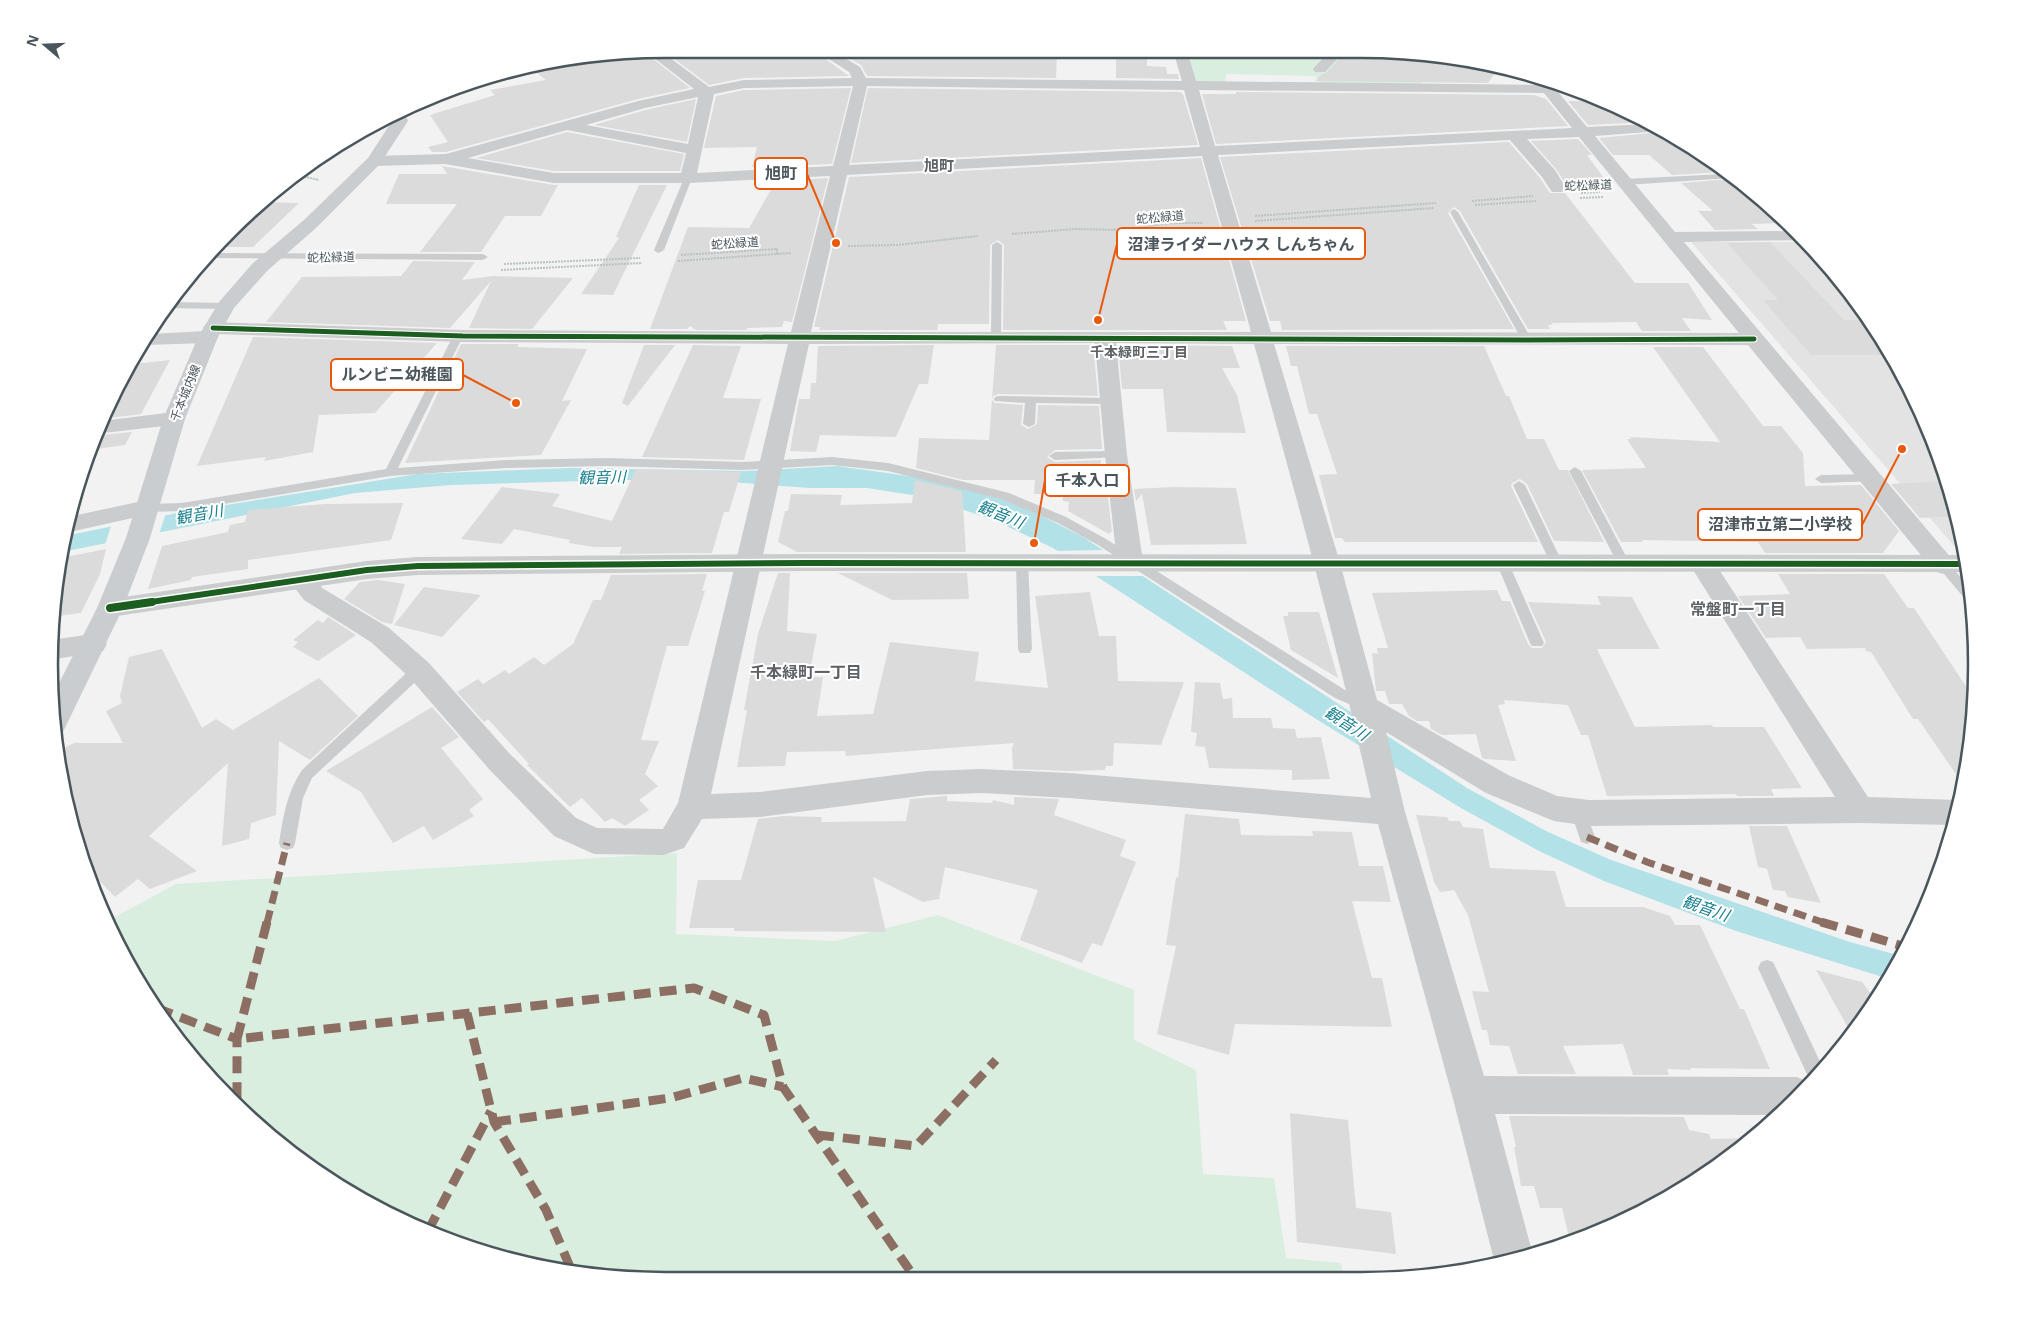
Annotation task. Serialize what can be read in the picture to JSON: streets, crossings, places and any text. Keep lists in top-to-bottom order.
{
  "streets": {
    "main road": ["千本城内線"],
    "path": ["蛇松緑道"]
  },
  "districts": [
    "旭町",
    "千本緑町三丁目",
    "常盤町一丁目",
    "千本緑町一丁目"
  ],
  "water": ["観音川"],
  "places": [
    "旭町",
    "沼津ライダーハウス しんちゃん",
    "ルンビニ幼稚園",
    "沼津市立第二小学校",
    "千本入口"
  ],
  "north": "left"
}
